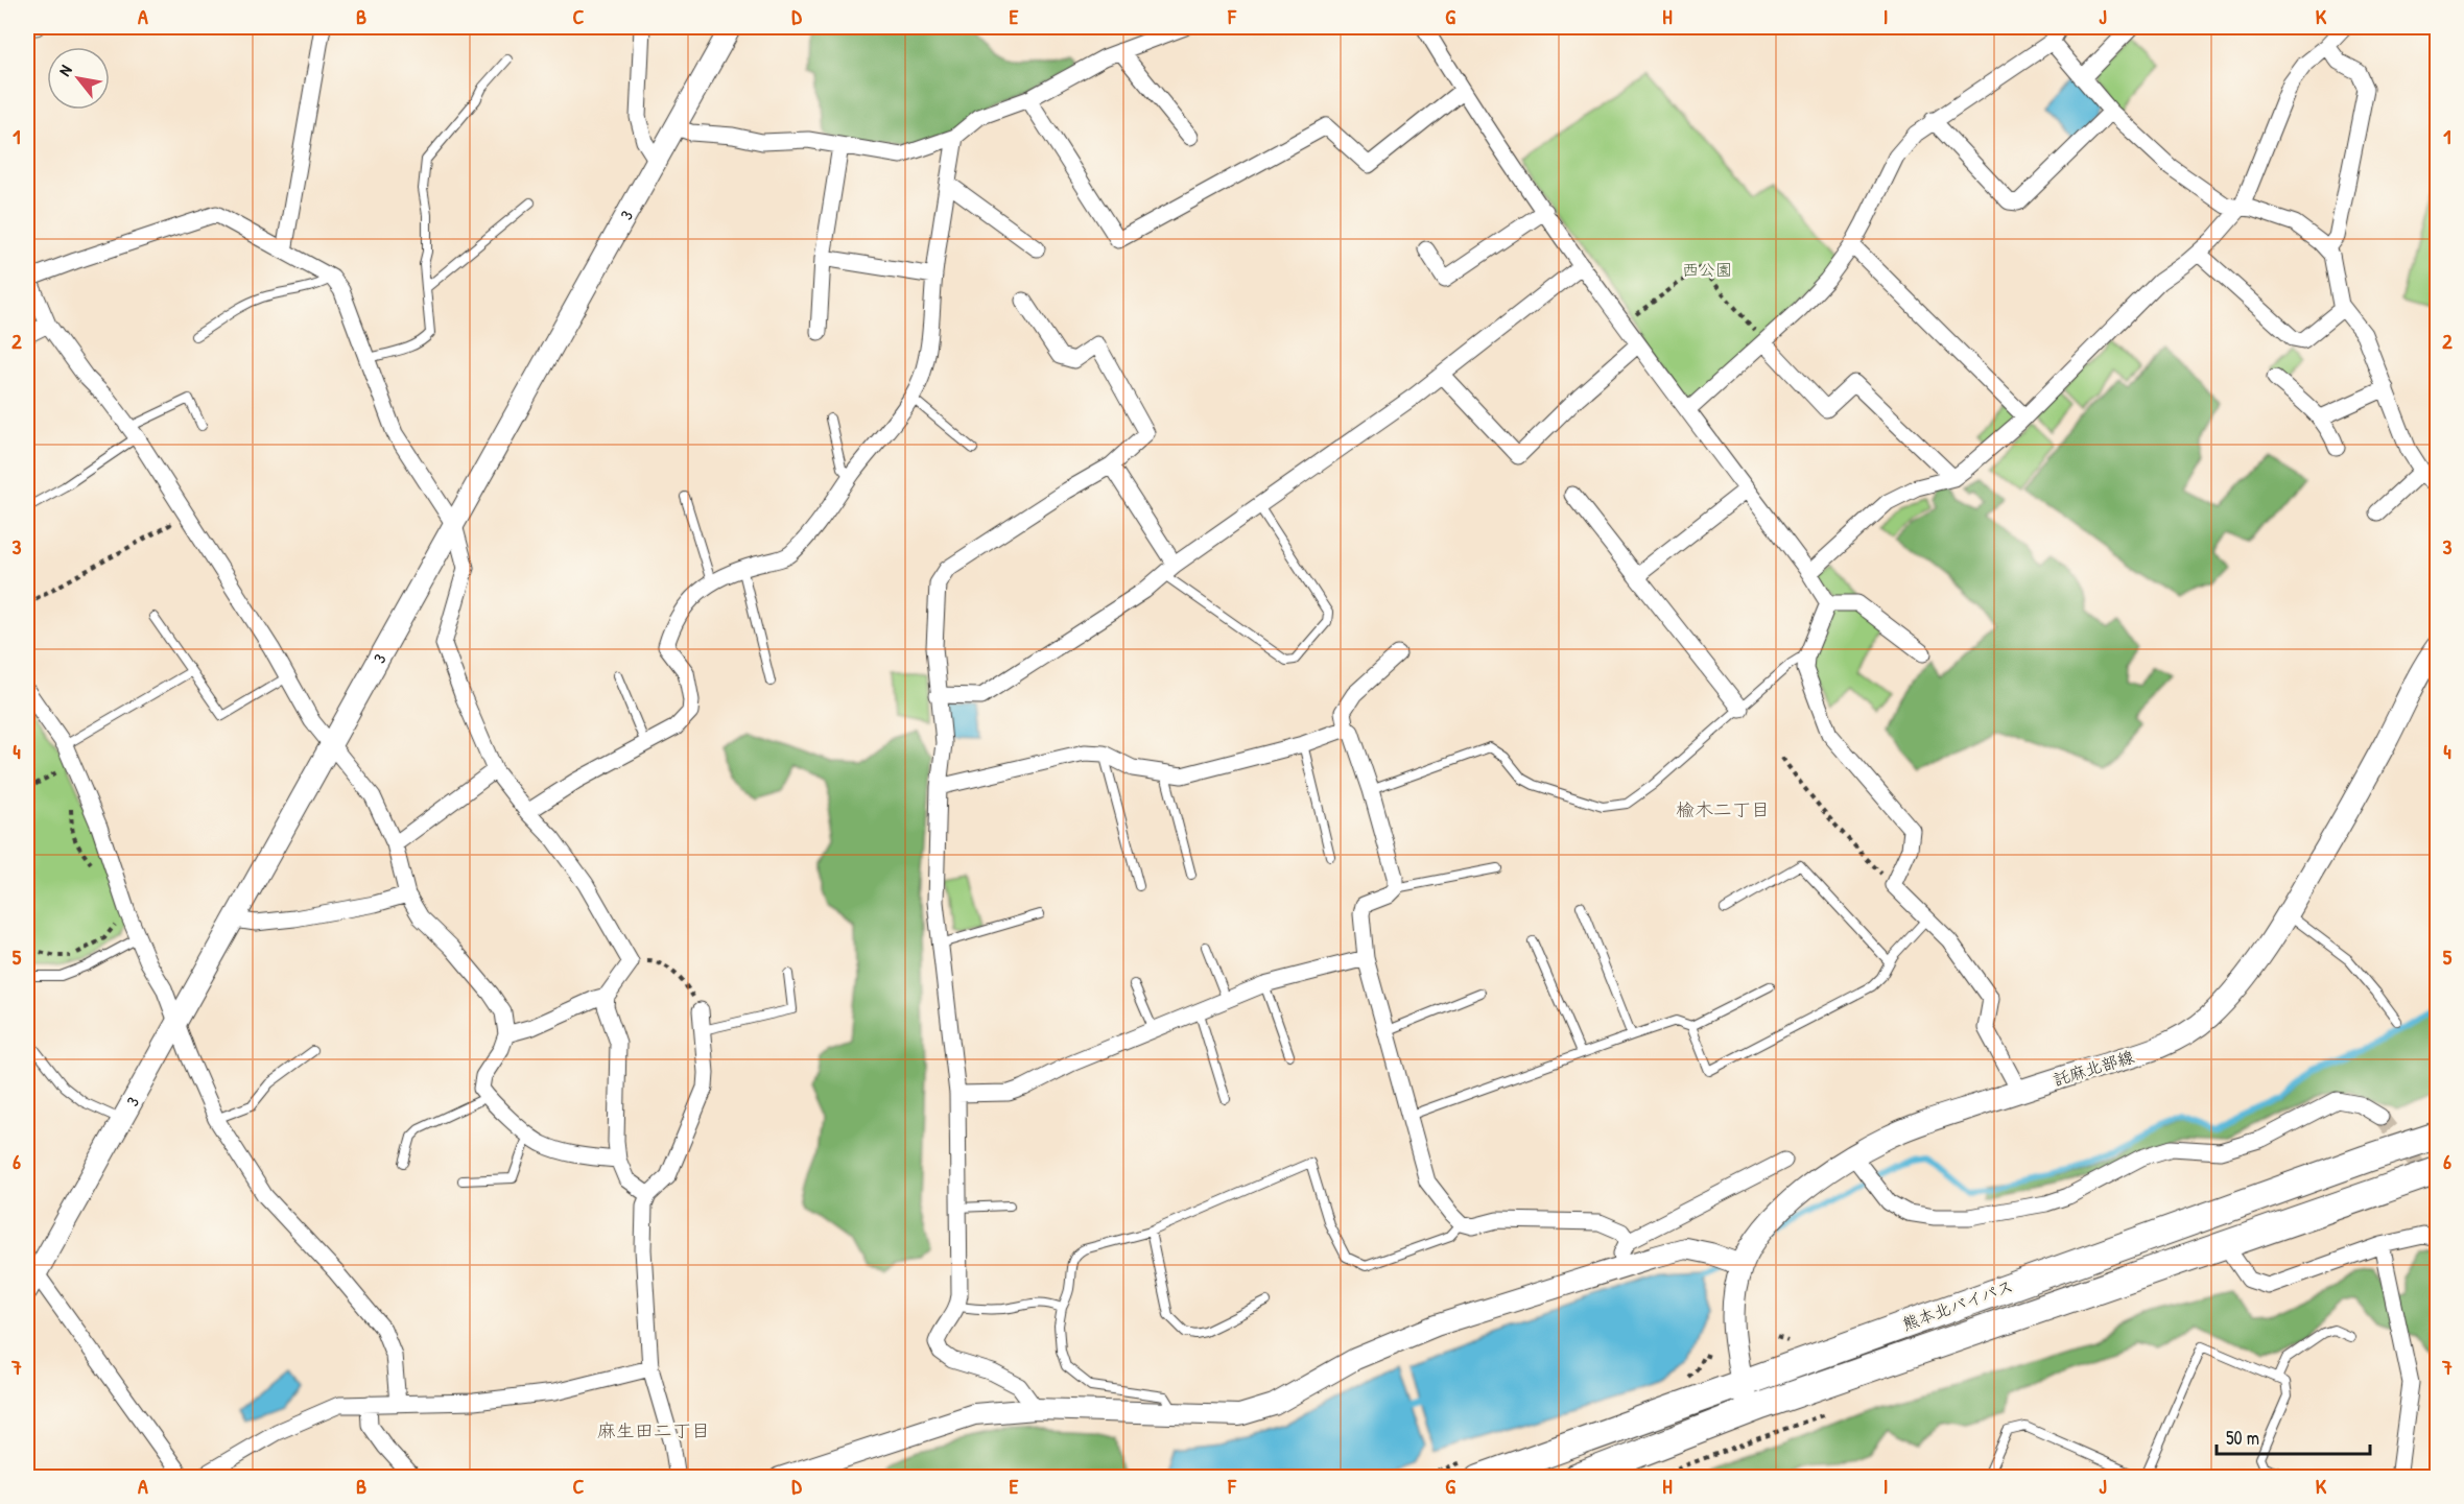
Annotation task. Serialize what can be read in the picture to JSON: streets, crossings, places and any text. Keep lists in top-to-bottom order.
{
  "streets": {
    "highway": ["熊本北バイパス"],
    "main road": ["託麻北部線"],
    "street": ["3"]
  },
  "crossings": [
    ["託麻北部線", "熊本北バイパス"]
  ],
  "districts": ["楡木二丁目", "麻生田二丁目"],
  "parks": ["西公園"],
  "scale_bar": "50 m",
  "north": "top left",
  "grid": {
    "columns": [
      "A",
      "B",
      "C",
      "D",
      "E",
      "F",
      "G",
      "H",
      "I",
      "J",
      "K"
    ],
    "rows": [
      "1",
      "2",
      "3",
      "4",
      "5",
      "6",
      "7"
    ]
  }
}
